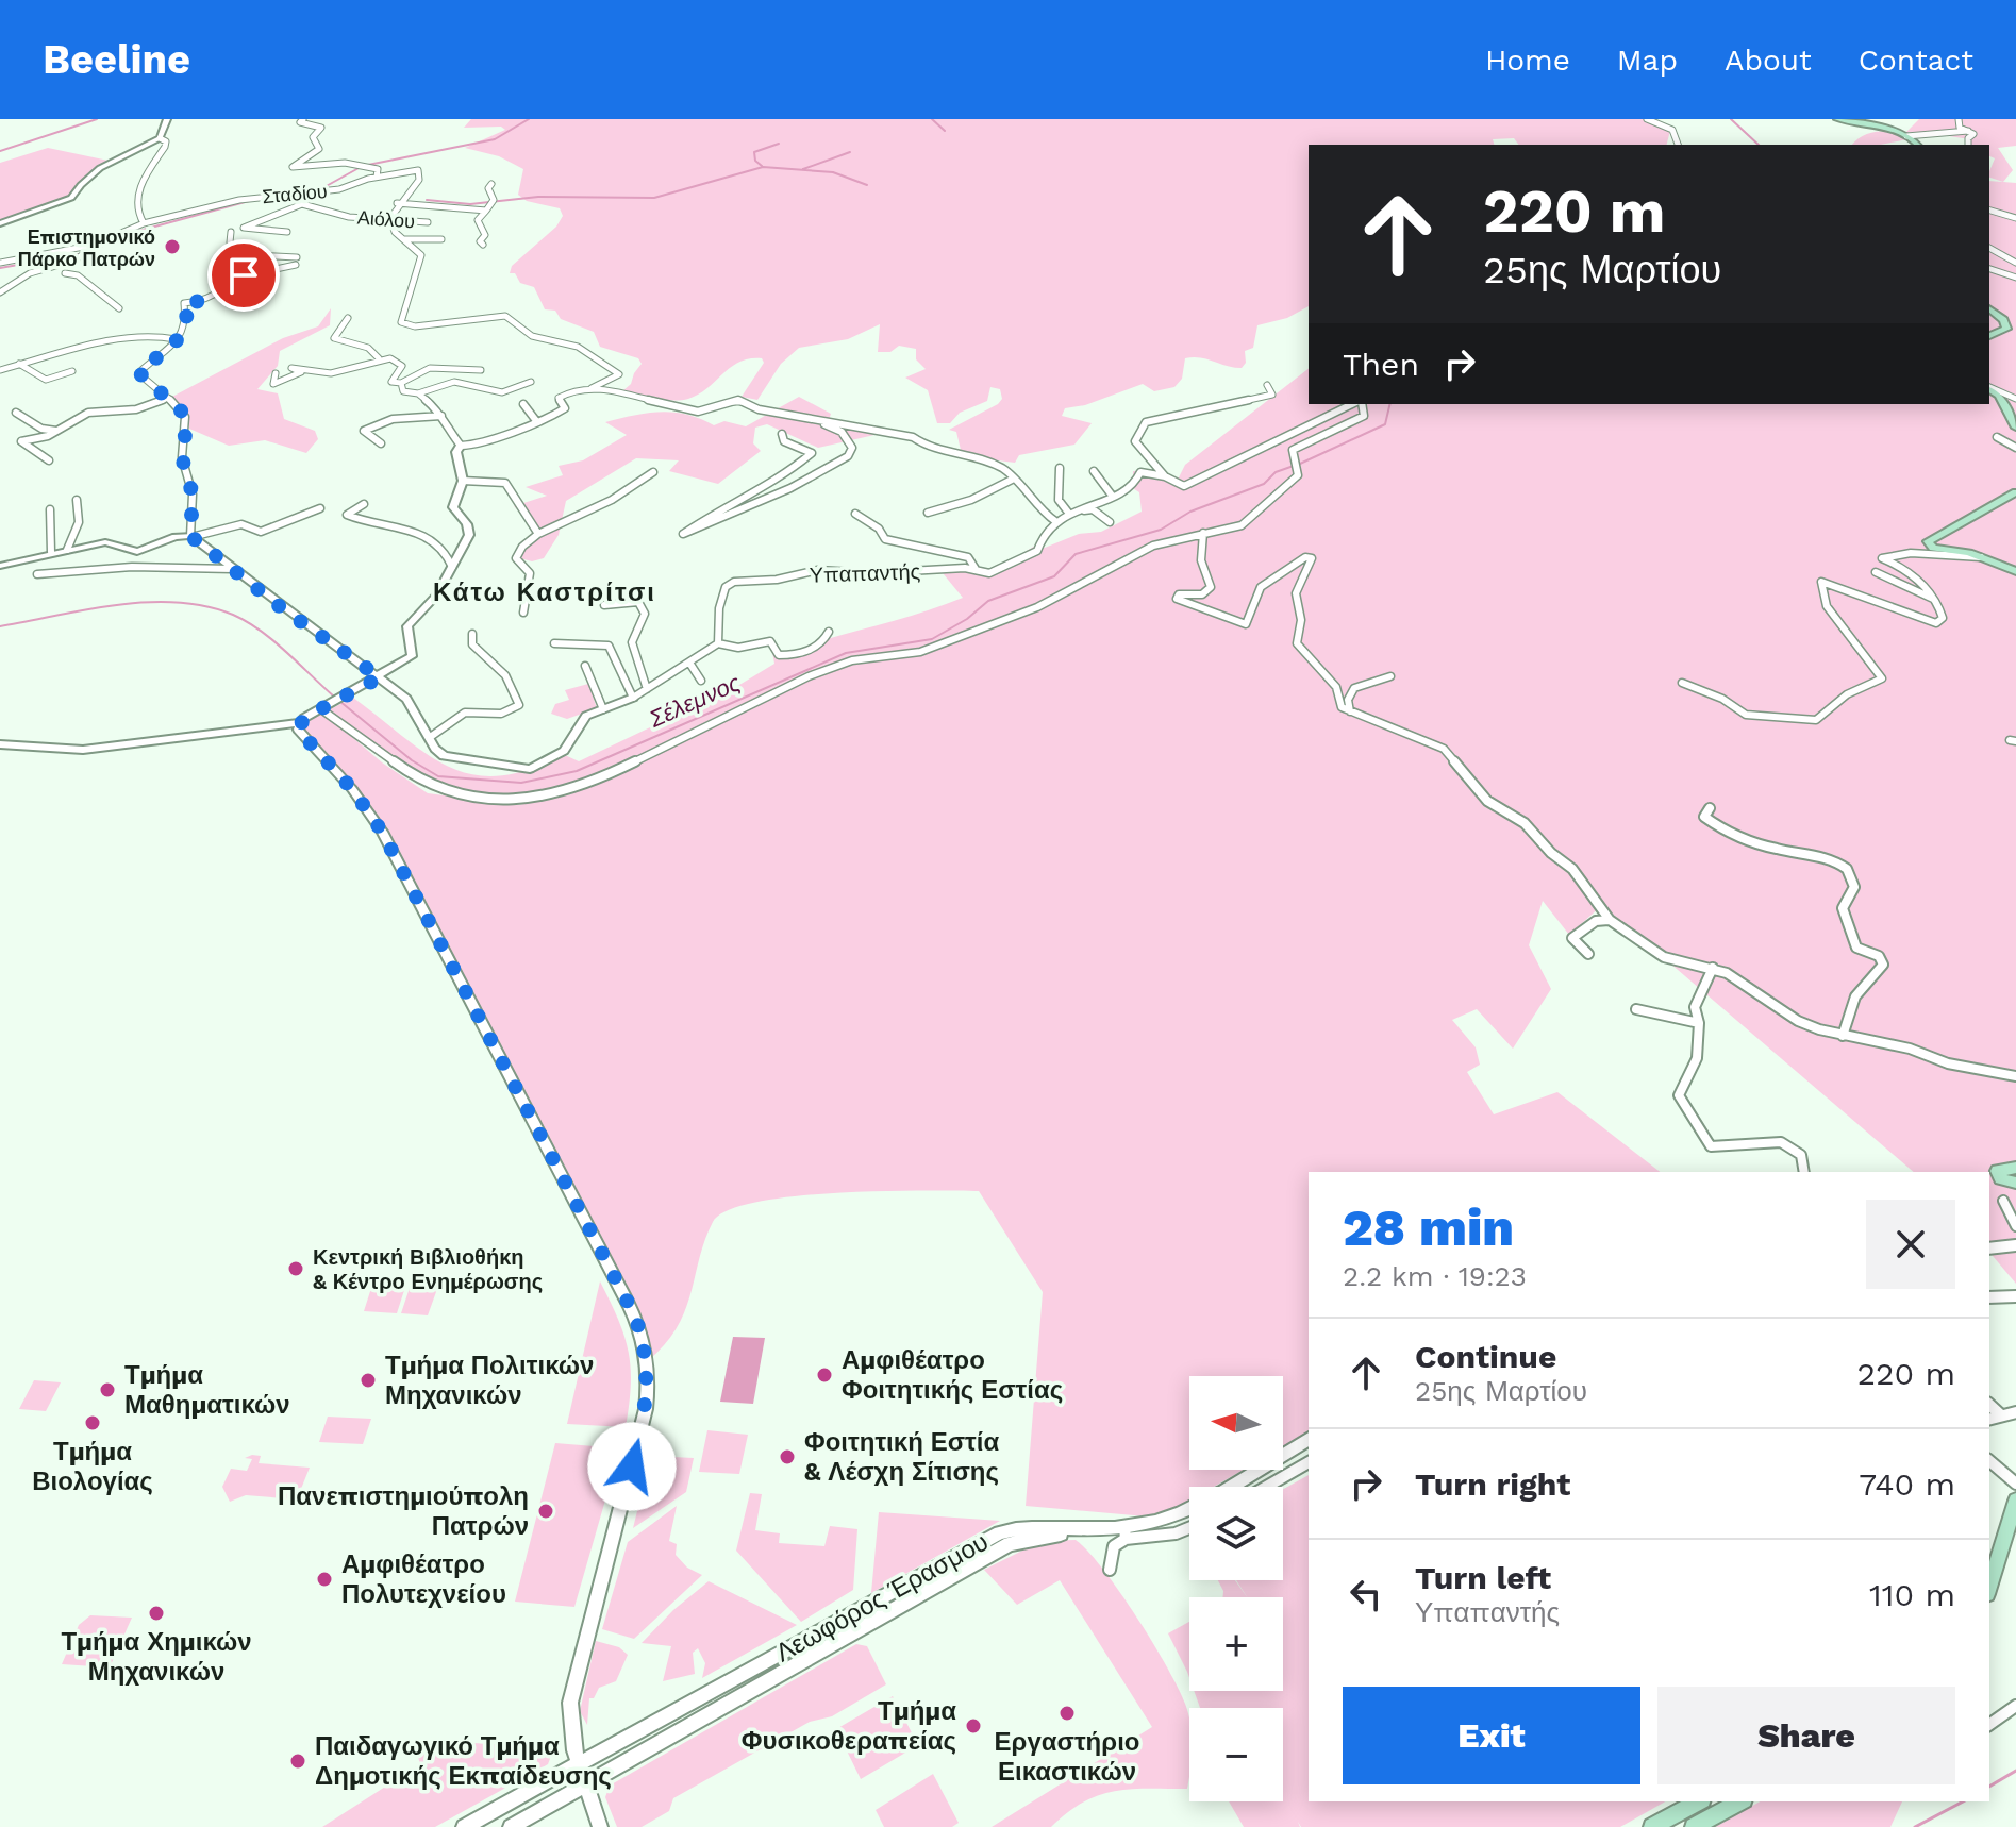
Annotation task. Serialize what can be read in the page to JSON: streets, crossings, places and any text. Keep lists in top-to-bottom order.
{
  "streets": {
    "street": [
      "Σταδίου",
      "Αιόλου",
      "Υπαπαντής",
      "Λεωφόρος Έρασμου"
    ]
  },
  "crossings": [
    ["Σταδίου", "Αιόλου"]
  ],
  "districts": ["Κάτω Καστρίτσι"],
  "water": ["Σέλεμνος"],
  "places": [
    "Επιστημονικό Πάρκο Πατρών",
    "Κεντρική Βιβλιοθήκη & Κέντρο Ενημέρωσης",
    "Αμφιθέατρο Φοιτητικής Εστίας",
    "Τμήμα Πολιτικών Μηχανικών",
    "Τμήμα Μαθηματικών",
    "Τμήμα Βιολογίας",
    "Φοιτητική Εστία & Λέσχη Σίτισης",
    "Πανεπιστημιούπολη Πατρών",
    "Αμφιθέατρο Πολυτεχνείου",
    "Τμήμα Χημικών Μηχανικών",
    "Εργαστήριο Εικαστικών",
    "Τμήμα Φυσικοθεραπείας",
    "Παιδαγωγικό Τμήμα Δημοτικής Εκπαίδευσης"
  ],
  "north": "left",
  "page": {
    "header": "Beeline",
    "nav": [
      "Home",
      "Map",
      "About",
      "Contact"
    ],
    "turn": ["220 m", "25ης Μαρτίου"],
    "then": "Then",
    "heading": ["28 min", "2.2 km · 19:23"],
    "list": [
      {
        "name": "Continue",
        "note": "25ης Μαρτίου",
        "value": "220 m"
      },
      {
        "name": "Turn right",
        "value": "740 m"
      },
      {
        "name": "Turn left",
        "note": "Υπαπαντής",
        "value": "110 m"
      }
    ],
    "map_buttons": ["+", "−"],
    "buttons": ["Exit", "Share"]
  }
}
